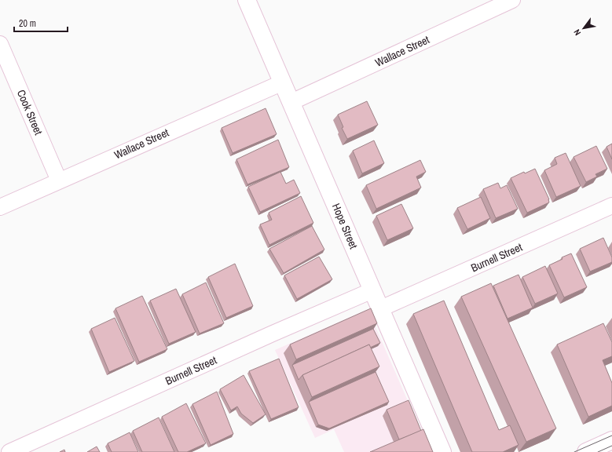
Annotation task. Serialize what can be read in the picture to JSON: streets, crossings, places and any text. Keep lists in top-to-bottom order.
{
  "streets": {
    "street": [
      "Wallace Street",
      "Cook Street",
      "Hope Street",
      "Burnell Street"
    ]
  },
  "crossings": [
    ["Wallace Street", "Cook Street"],
    ["Wallace Street", "Hope Street"],
    ["Hope Street", "Burnell Street"]
  ],
  "scale_bar": "20 m",
  "north": "bottom left"
}
